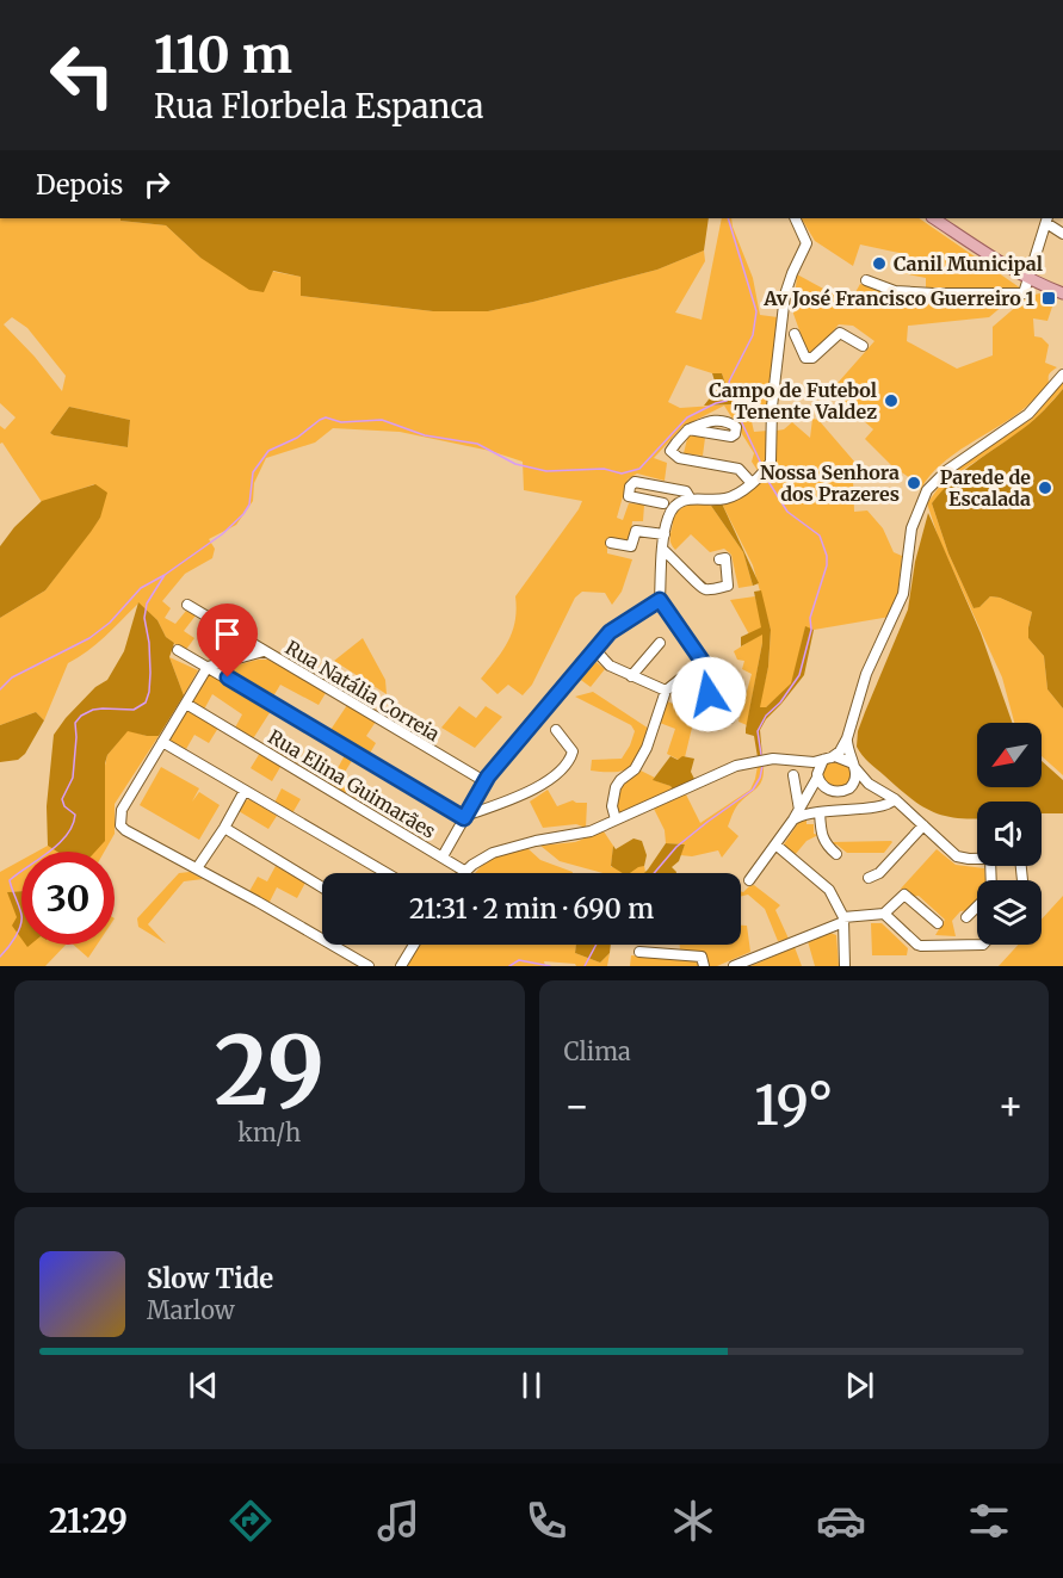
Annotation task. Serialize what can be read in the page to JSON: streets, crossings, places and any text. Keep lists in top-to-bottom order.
{
  "streets": {
    "street": ["Rua Natália Correia", "Rua Elina Guimarães"]
  },
  "places": {
    "other": [
      "Canil Municipal",
      "Campo de Futebol Tenente Valdez",
      "Nossa Senhora dos Prazeres",
      "Parede de Escalada"
    ],
    "transit": ["Av José Francisco Guerreiro 1"]
  },
  "north": "bottom left",
  "page": {
    "turn": ["110 m", "Rua Florbela Espanca"],
    "then": "Depois",
    "limit": "30",
    "trip": "21:31 · 2 min · 690 m",
    "tile": [
      ["29", "km/h"],
      "Clima"
    ],
    "heat": ["−", "19°", "+"],
    "song": ["Slow Tide", "Marlow"],
    "tabs": "21:29"
  }
}
